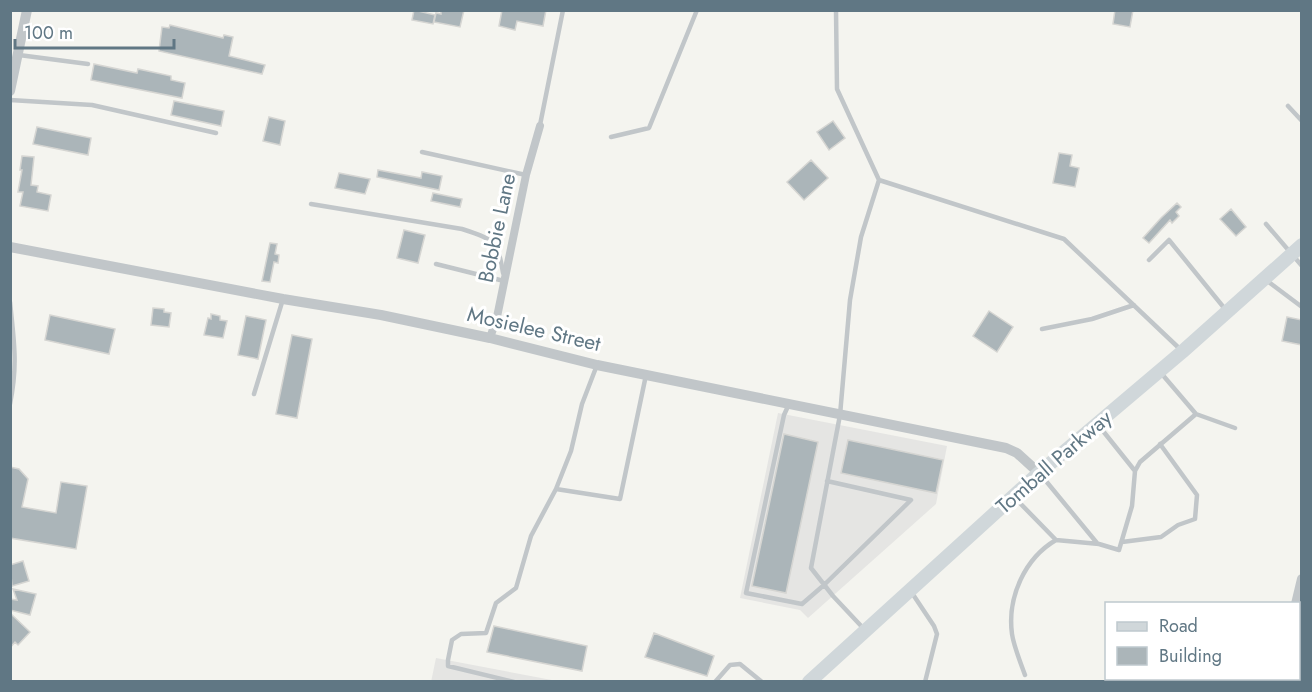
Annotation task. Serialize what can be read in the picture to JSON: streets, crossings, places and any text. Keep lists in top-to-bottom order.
{
  "streets": {
    "main road": ["Tomball Parkway"],
    "street": ["Bobbie Lane", "Mosielee Street"]
  },
  "crossings": [
    ["Bobbie Lane", "Mosielee Street"],
    ["Mosielee Street", "Tomball Parkway"]
  ],
  "legend": ["Road", "Building"],
  "scale_bar": "100 m"
}
